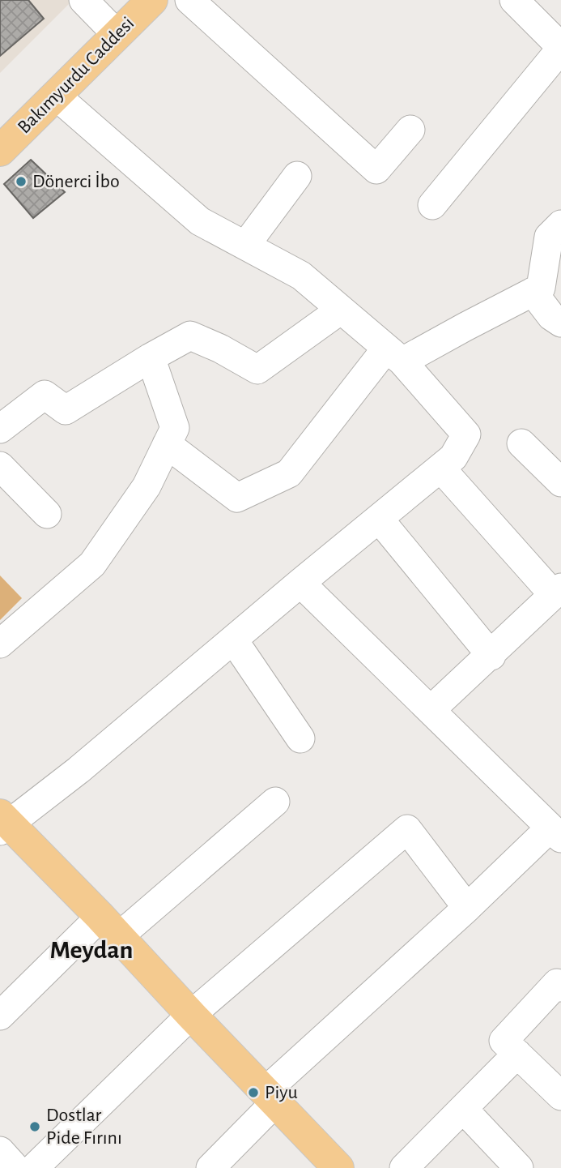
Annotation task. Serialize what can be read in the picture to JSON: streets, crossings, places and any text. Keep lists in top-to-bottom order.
{
  "streets": {
    "main road": ["Bakımyurdu Caddesi"]
  },
  "districts": ["Meydan"],
  "places": ["Dönerci İbo", "Piyu", "Dostlar Pide Fırını"]
}
